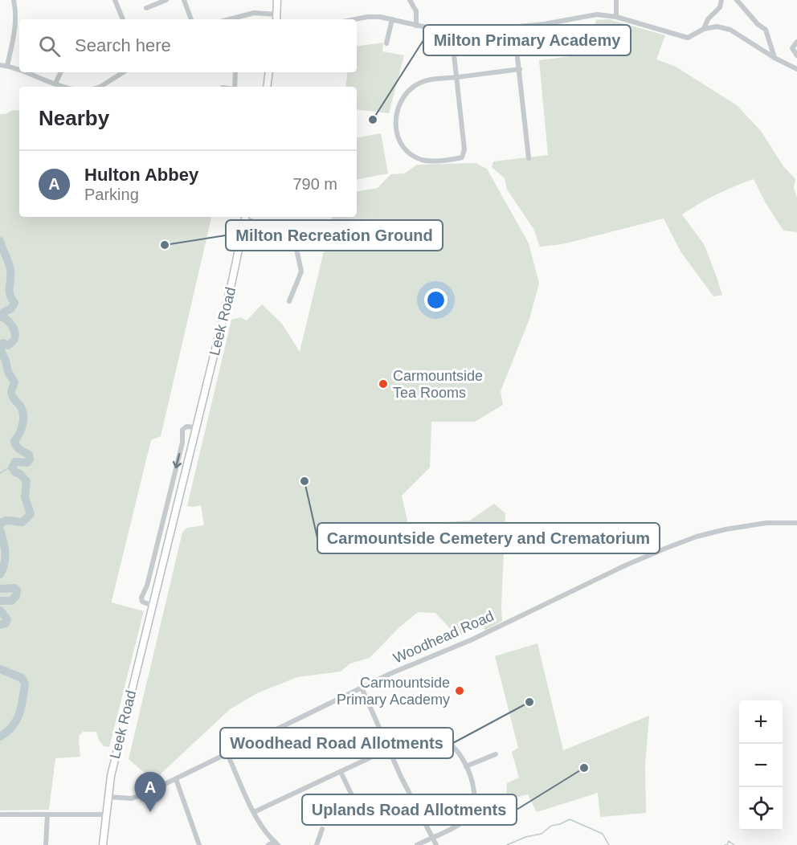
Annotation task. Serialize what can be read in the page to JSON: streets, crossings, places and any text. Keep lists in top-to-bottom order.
{
  "streets": {
    "main road": ["Leek Road"],
    "street": ["Woodhead Road"]
  },
  "crossings": [
    ["Leek Road", "Woodhead Road"]
  ],
  "places": [
    "Milton Primary Academy",
    "Milton Recreation Ground",
    "Carmountside Tea Rooms",
    "Carmountside Cemetery and Crematorium",
    "Carmountside Primary Academy",
    "Woodhead Road Allotments",
    "Uplands Road Allotments"
  ],
  "page": {
    "search": "Search here",
    "heading": "Nearby",
    "list": [
      {
        "mark": "A",
        "name": "Hulton Abbey",
        "note": "Parking",
        "value": "790 m"
      }
    ],
    "map_buttons": ["+", "−"],
    "pins": "A"
  }
}
